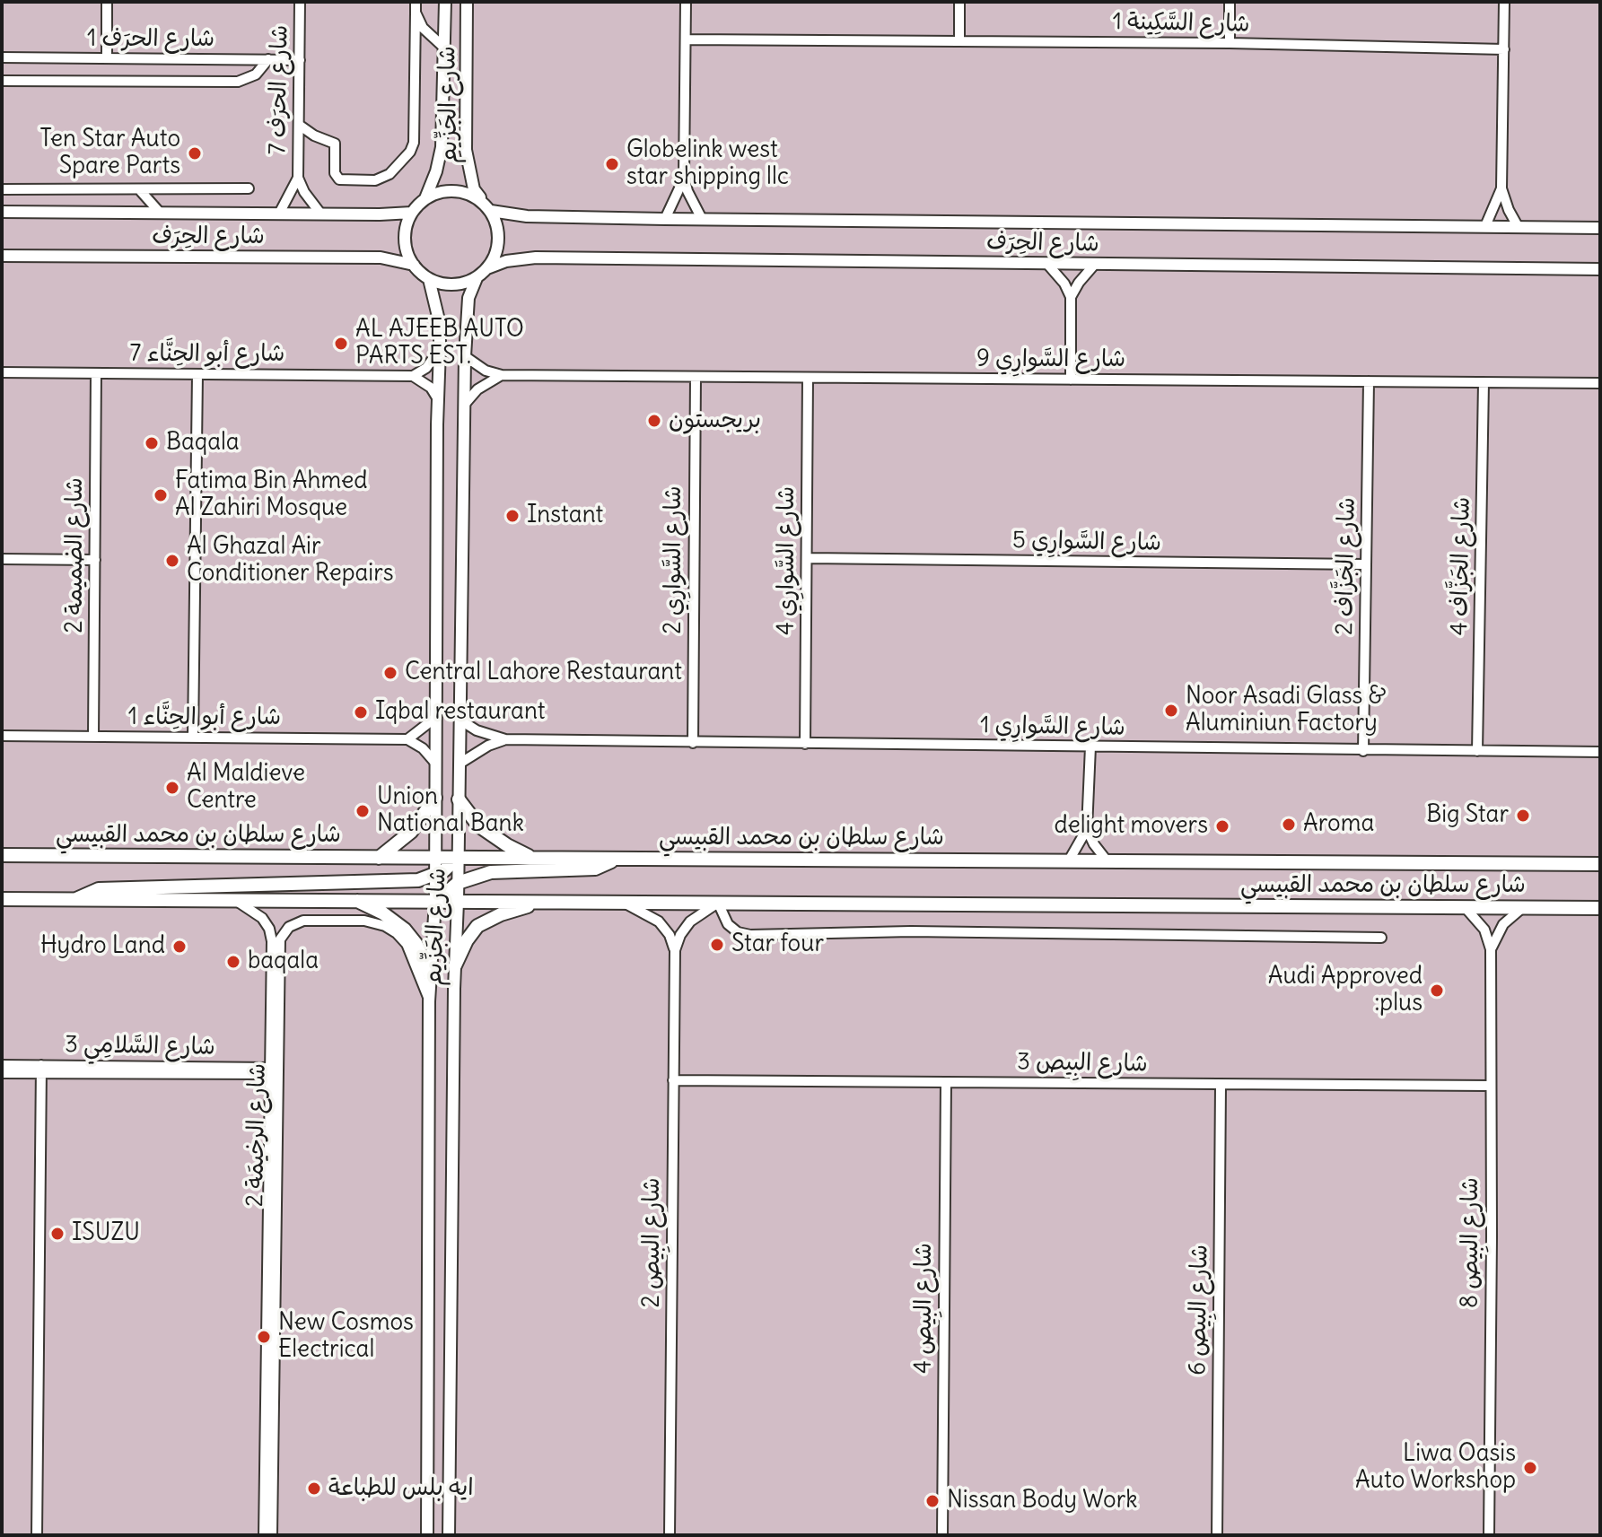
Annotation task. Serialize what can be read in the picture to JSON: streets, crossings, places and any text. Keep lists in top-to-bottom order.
{
  "streets": {
    "main road": ["شارع سلطان بن محمد القبيسي"],
    "street": [
      "شارع السَّكِينة 1",
      "شارع الحرَف 1",
      "شارع الحرَف 7",
      "شارع الجَزِّيم",
      "شارع الحِرَف",
      "شارع أبو الحِنَّاء 7",
      "شارع السَّوارِي 9",
      "شارع السَّوارِي 5",
      "شارع الضميمة 2",
      "شارع السَّوارِي 2",
      "شارع السَّوارِي 4",
      "شارع الجَزَّاف 2",
      "شارع الجَزَّاف 4",
      "شارع أبو الحِنَّاء 1",
      "شارع السَّوارِي 1",
      "شارع السَّلامِي 3",
      "شارع البِيص 3",
      "شارع الرخيمَة 2",
      "شارع البِيص 2",
      "شارع البِيص 8",
      "شارع البِيص 4",
      "شارع البِيص 6"
    ]
  },
  "crossings": [
    ["شارع الحرَف 1", "شارع الحرَف 7"],
    ["شارع الحرَف 7", "شارع الحِرَف"],
    ["شارع الجَزِّيم", "شارع الحِرَف"],
    ["شارع الجَزِّيم", "شارع السَّوارِي 9"],
    ["شارع الجَزِّيم", "شارع السَّوارِي 1"],
    ["شارع الجَزِّيم", "شارع سلطان بن محمد القبيسي"],
    ["شارع الجَزِّيم", "شارع الرخيمَة 2"],
    ["شارع أبو الحِنَّاء 7", "شارع الضميمة 2"],
    ["شارع السَّوارِي 9", "شارع السَّوارِي 2"],
    ["شارع السَّوارِي 9", "شارع السَّوارِي 4"],
    ["شارع السَّوارِي 9", "شارع الجَزَّاف 2"],
    ["شارع السَّوارِي 9", "شارع الجَزَّاف 4"],
    ["شارع السَّوارِي 5", "شارع السَّوارِي 4"],
    ["شارع السَّوارِي 5", "شارع الجَزَّاف 2"],
    ["شارع الضميمة 2", "شارع أبو الحِنَّاء 1"],
    ["شارع السَّوارِي 2", "شارع السَّوارِي 1"],
    ["شارع السَّوارِي 4", "شارع السَّوارِي 1"],
    ["شارع الجَزَّاف 2", "شارع السَّوارِي 1"],
    ["شارع الجَزَّاف 4", "شارع السَّوارِي 1"],
    ["شارع سلطان بن محمد القبيسي", "شارع الرخيمَة 2"],
    ["شارع سلطان بن محمد القبيسي", "شارع البِيص 8"],
    ["شارع السَّلامِي 3", "شارع الرخيمَة 2"],
    ["شارع البِيص 3", "شارع البِيص 2"],
    ["شارع البِيص 3", "شارع البِيص 8"],
    ["شارع البِيص 3", "شارع البِيص 4"],
    ["شارع البِيص 3", "شارع البِيص 6"]
  ],
  "places": [
    "Ten Star Auto Spare Parts",
    "Globelink west star shipping llc",
    "AL AJEEB AUTO PARTS EST.",
    "بريجستون",
    "Baqala",
    "Fatima Bin Ahmed Al Zahiri Mosque",
    "Instant",
    "Al Ghazal Air Conditioner Repairs",
    "Central Lahore Restaurant",
    "Noor Asadi Glass & Aluminiun Factory",
    "Iqbal restaurant",
    "Al Maldieve Centre",
    "Union National Bank",
    "Big Star",
    "Aroma",
    "delight movers",
    "Star four",
    "Hydro Land",
    "baqala",
    "Audi Approved :plus",
    "ISUZU",
    "New Cosmos Electrical",
    "Liwa Oasis Auto Workshop",
    "ايه بلس للطباعة",
    "Nissan Body Work"
  ]
}
